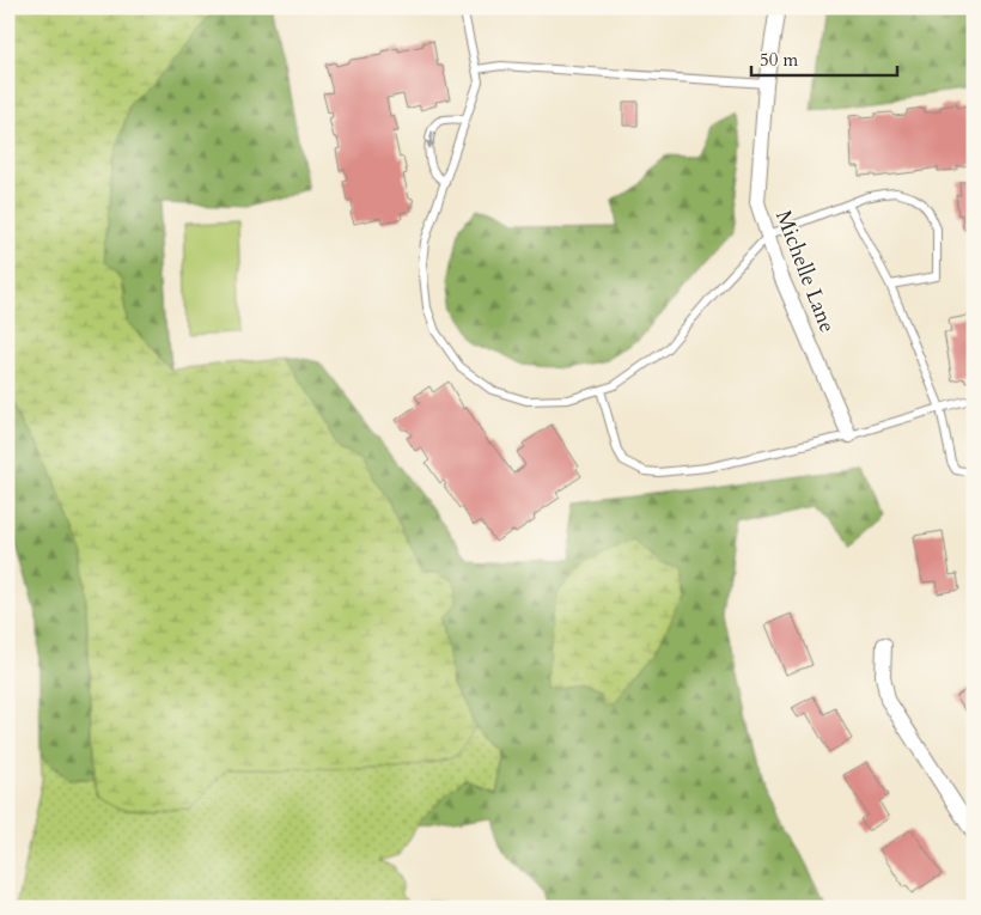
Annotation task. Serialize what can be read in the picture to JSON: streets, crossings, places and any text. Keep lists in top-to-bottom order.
{
  "streets": {
    "street": ["Michelle Lane"]
  },
  "scale_bar": "50 m"
}
